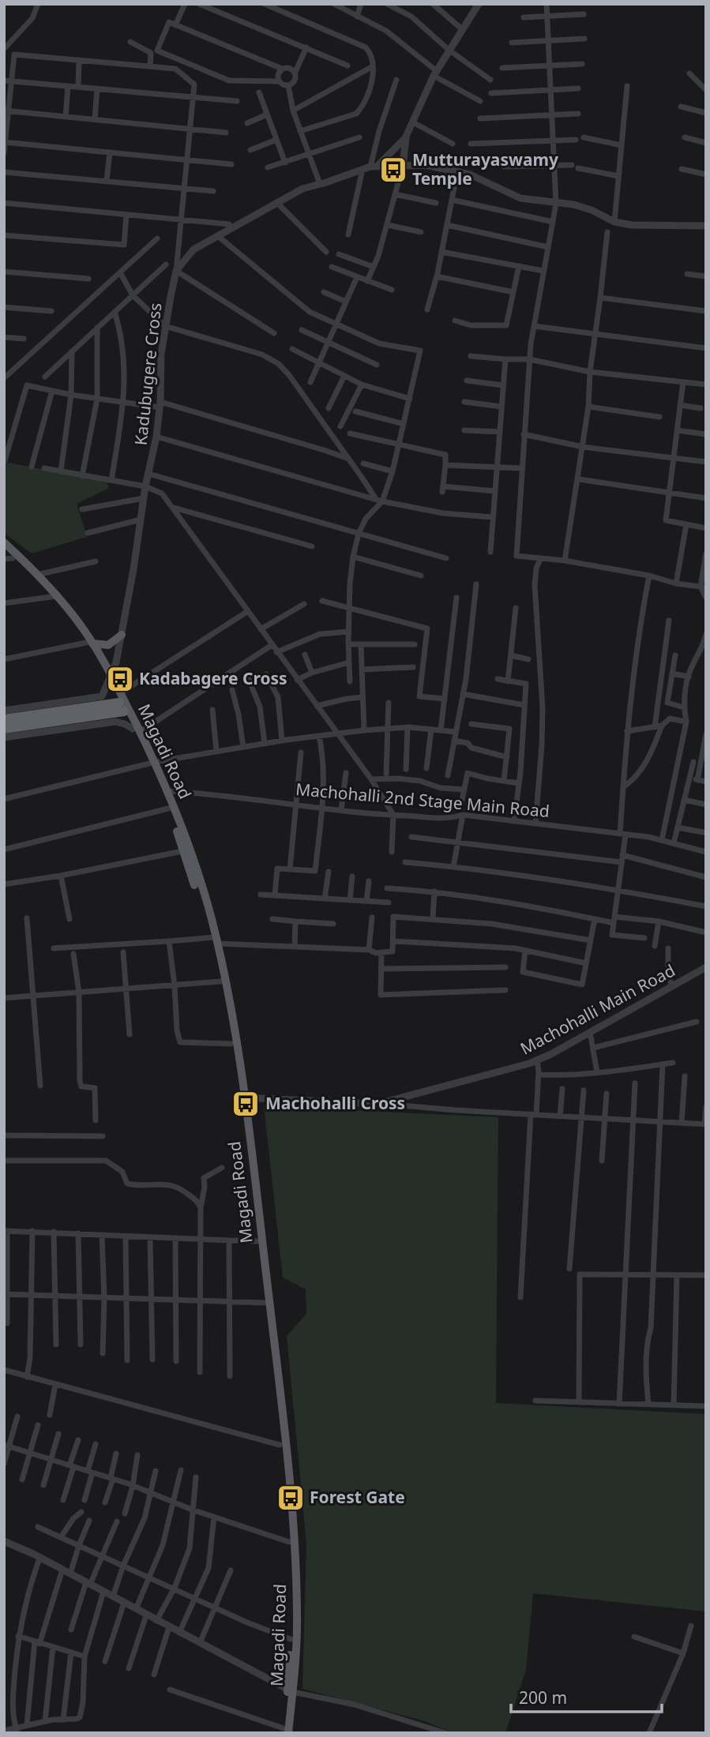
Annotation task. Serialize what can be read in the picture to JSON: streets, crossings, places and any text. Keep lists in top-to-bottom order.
{
  "streets": {
    "main road": ["Magadi Road"],
    "street": ["Kadubugere Cross", "Machohalli 2nd Stage Main Road", "Machohalli Main Road"]
  },
  "crossings": [
    ["Kadubugere Cross", "Magadi Road"],
    ["Magadi Road", "Machohalli 2nd Stage Main Road"],
    ["Magadi Road", "Machohalli Main Road"]
  ],
  "places": {
    "bus stop": [
      "Mutturayaswamy Temple",
      "Kadabagere Cross",
      "Machohalli Cross",
      "Forest Gate"
    ]
  },
  "scale_bar": "200 m"
}
